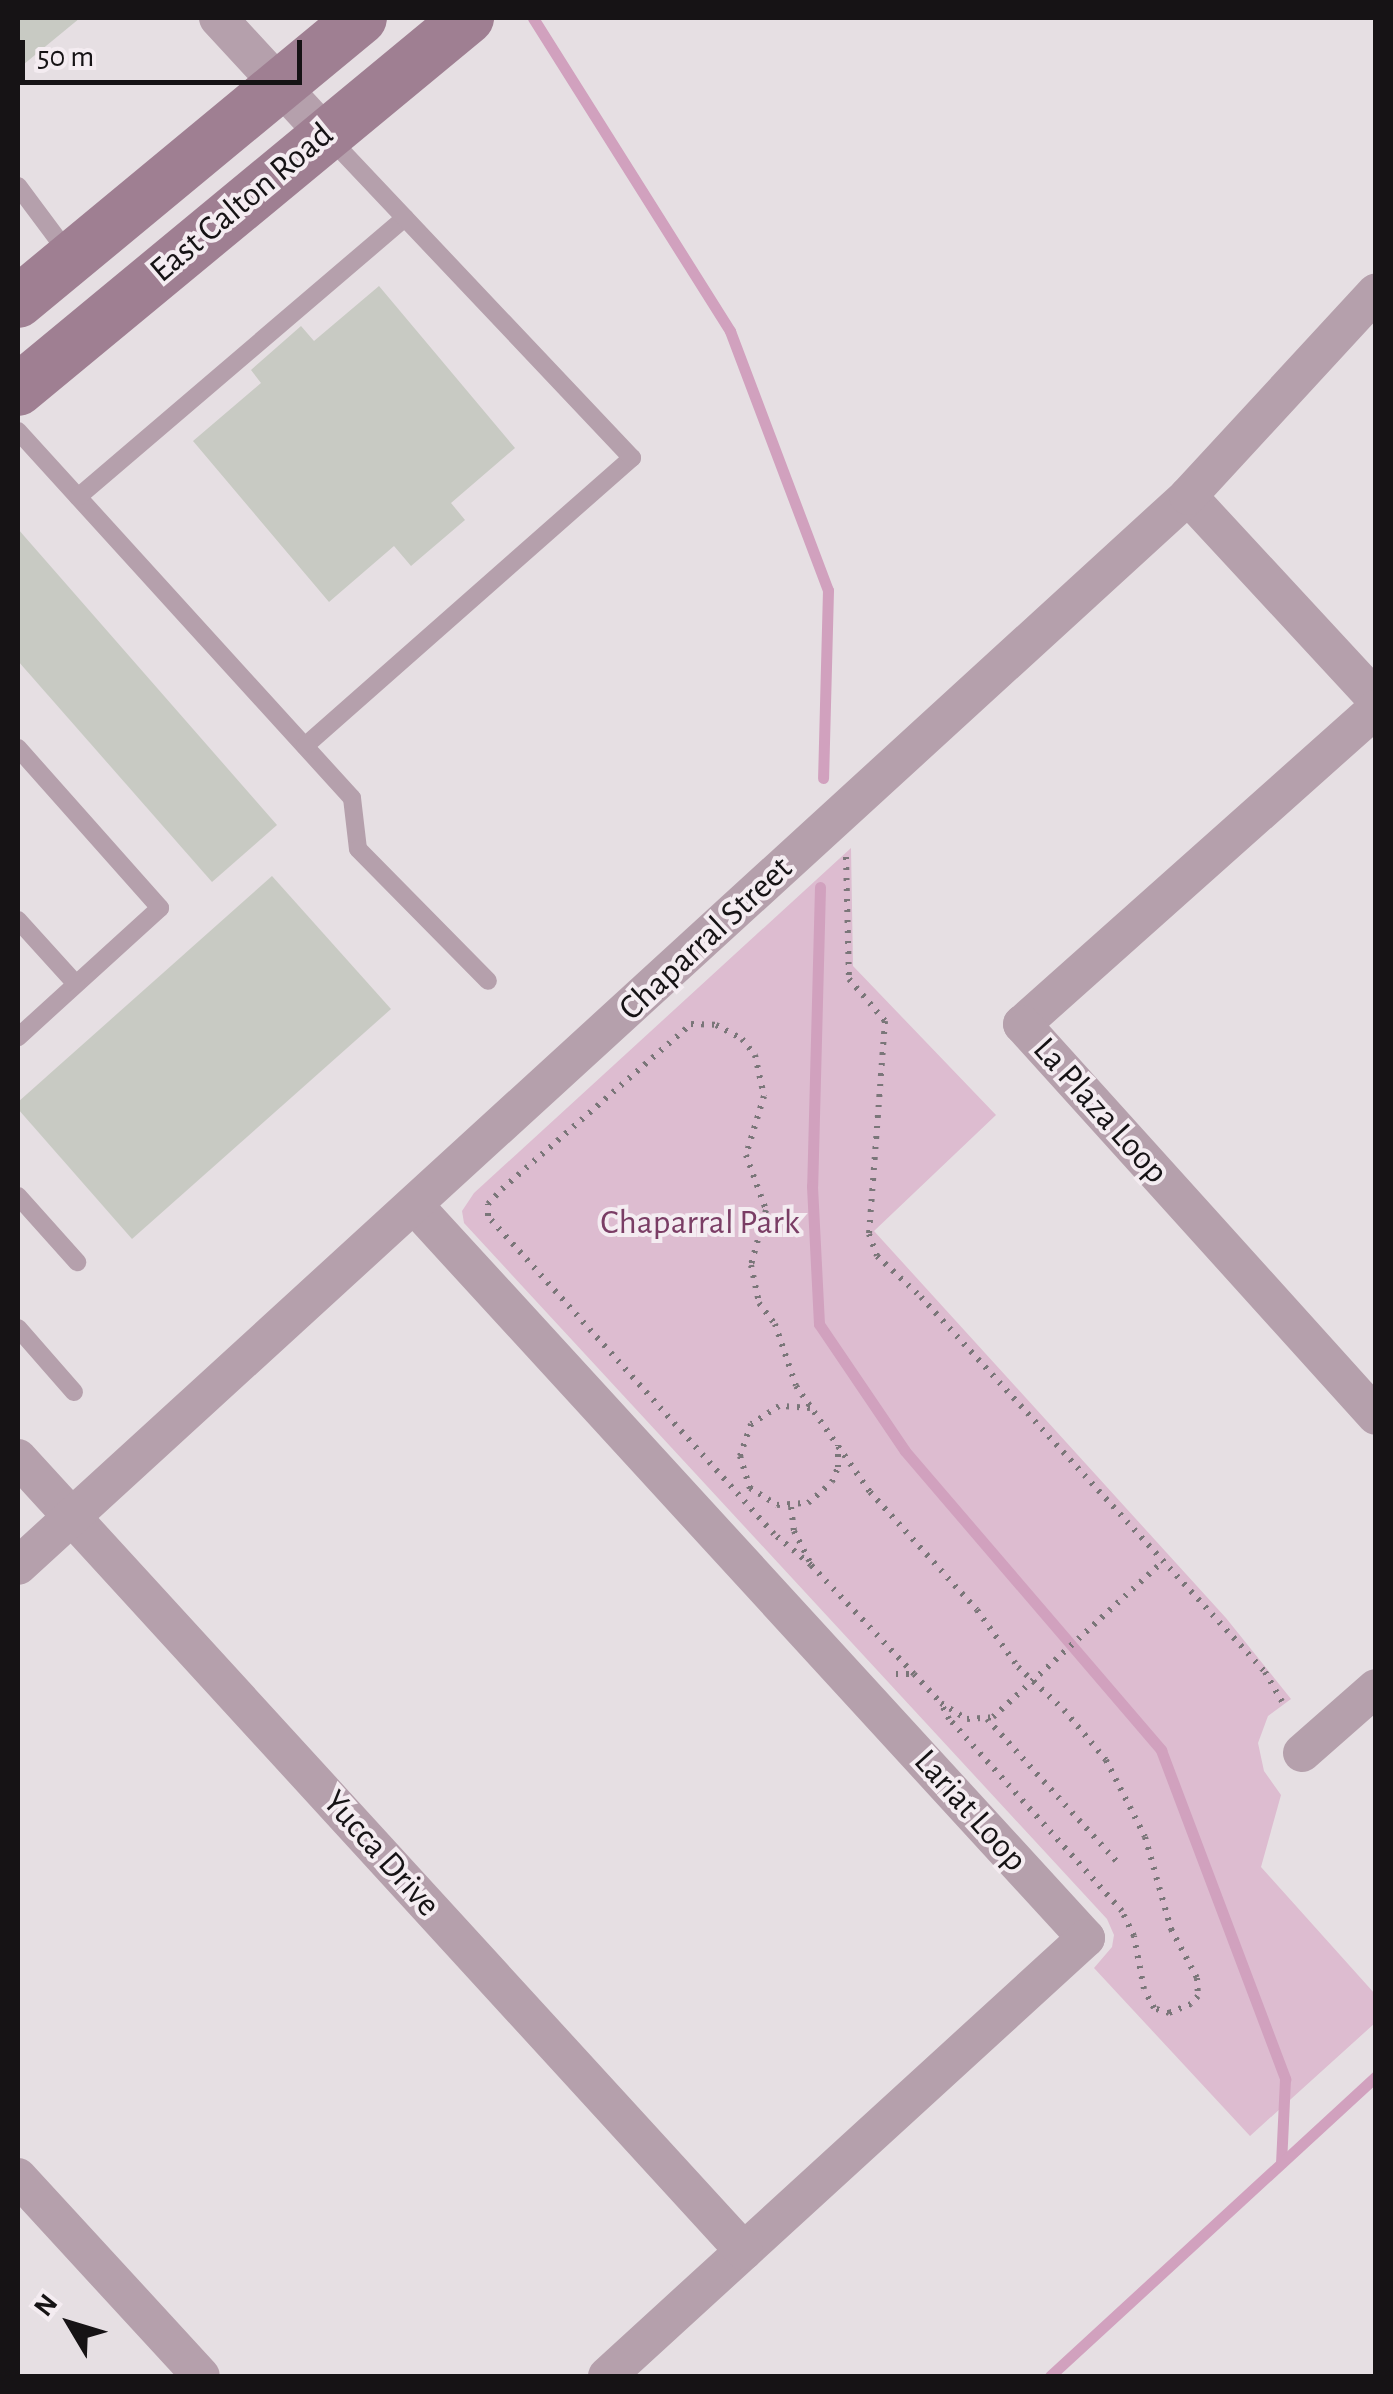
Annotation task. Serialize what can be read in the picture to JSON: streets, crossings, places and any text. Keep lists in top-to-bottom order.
{
  "streets": {
    "main road": ["East Calton Road"],
    "street": [
      "Chaparral Street",
      "La Plaza Loop",
      "Lariat Loop",
      "Yucca Drive"
    ]
  },
  "crossings": [
    ["Chaparral Street", "Lariat Loop"],
    ["Chaparral Street", "Yucca Drive"],
    ["Lariat Loop", "Yucca Drive"]
  ],
  "parks": ["Chaparral Park"],
  "scale_bar": "50 m",
  "north": "top left"
}
